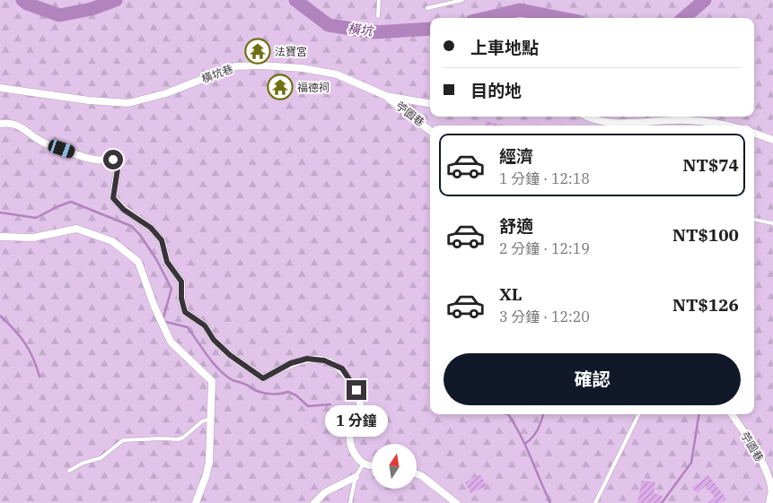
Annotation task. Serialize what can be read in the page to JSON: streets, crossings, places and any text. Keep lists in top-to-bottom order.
{
  "streets": {
    "street": ["橫坑巷", "苧園巷"]
  },
  "crossings": [
    ["橫坑巷", "苧園巷"]
  ],
  "water": ["橫坑"],
  "places": {
    "temple": ["法寶宮", "福德祠"]
  },
  "north": "top",
  "page": {
    "banner": ["上車地點", "目的地"],
    "list": [
      {
        "name": "經濟",
        "note": "1 分鐘 · 12:18",
        "value": "NT$74"
      },
      {
        "name": "舒適",
        "note": "2 分鐘 · 12:19",
        "value": "NT$100"
      },
      {
        "name": "XL",
        "note": "3 分鐘 · 12:20",
        "value": "NT$126"
      }
    ],
    "buttons": "確認",
    "bubble": "1 分鐘"
  }
}
